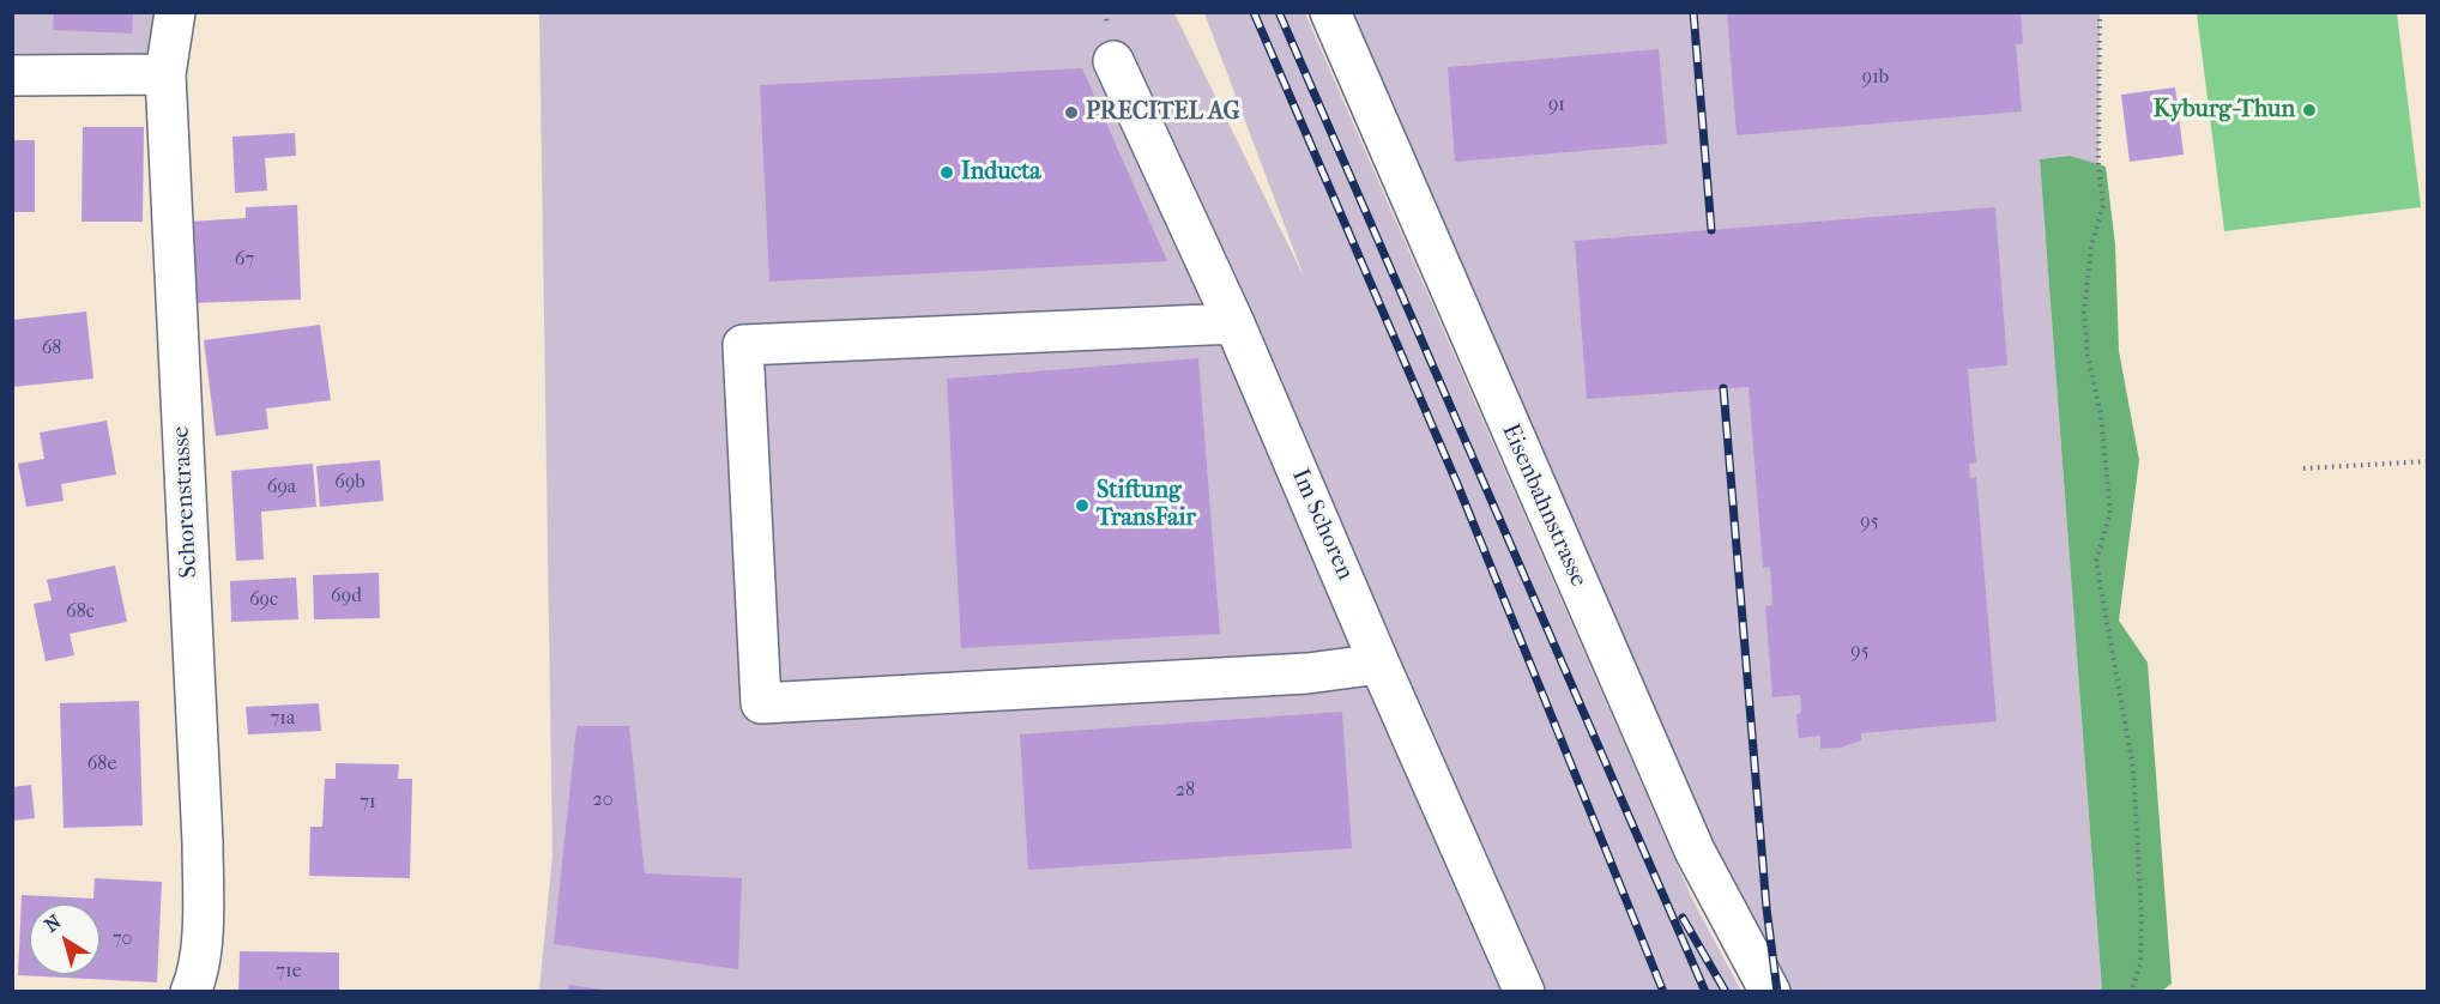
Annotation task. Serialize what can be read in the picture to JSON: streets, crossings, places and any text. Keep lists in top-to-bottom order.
{
  "streets": {
    "street": ["Schorenstrasse", "Eisenbahnstrasse", "Im Schoren"]
  },
  "places": [
    "Kyburg-Thun",
    "PRECITEL AG",
    "Inducta",
    "Stiftung TransFair"
  ],
  "house_numbers": [
    "91b",
    "91",
    "67",
    "68",
    "69b",
    "69a",
    "95",
    "69d",
    "69c",
    "68c",
    "95",
    "71a",
    "68e",
    "28",
    "20",
    "71",
    "70",
    "71e"
  ],
  "north": "top left"
}
